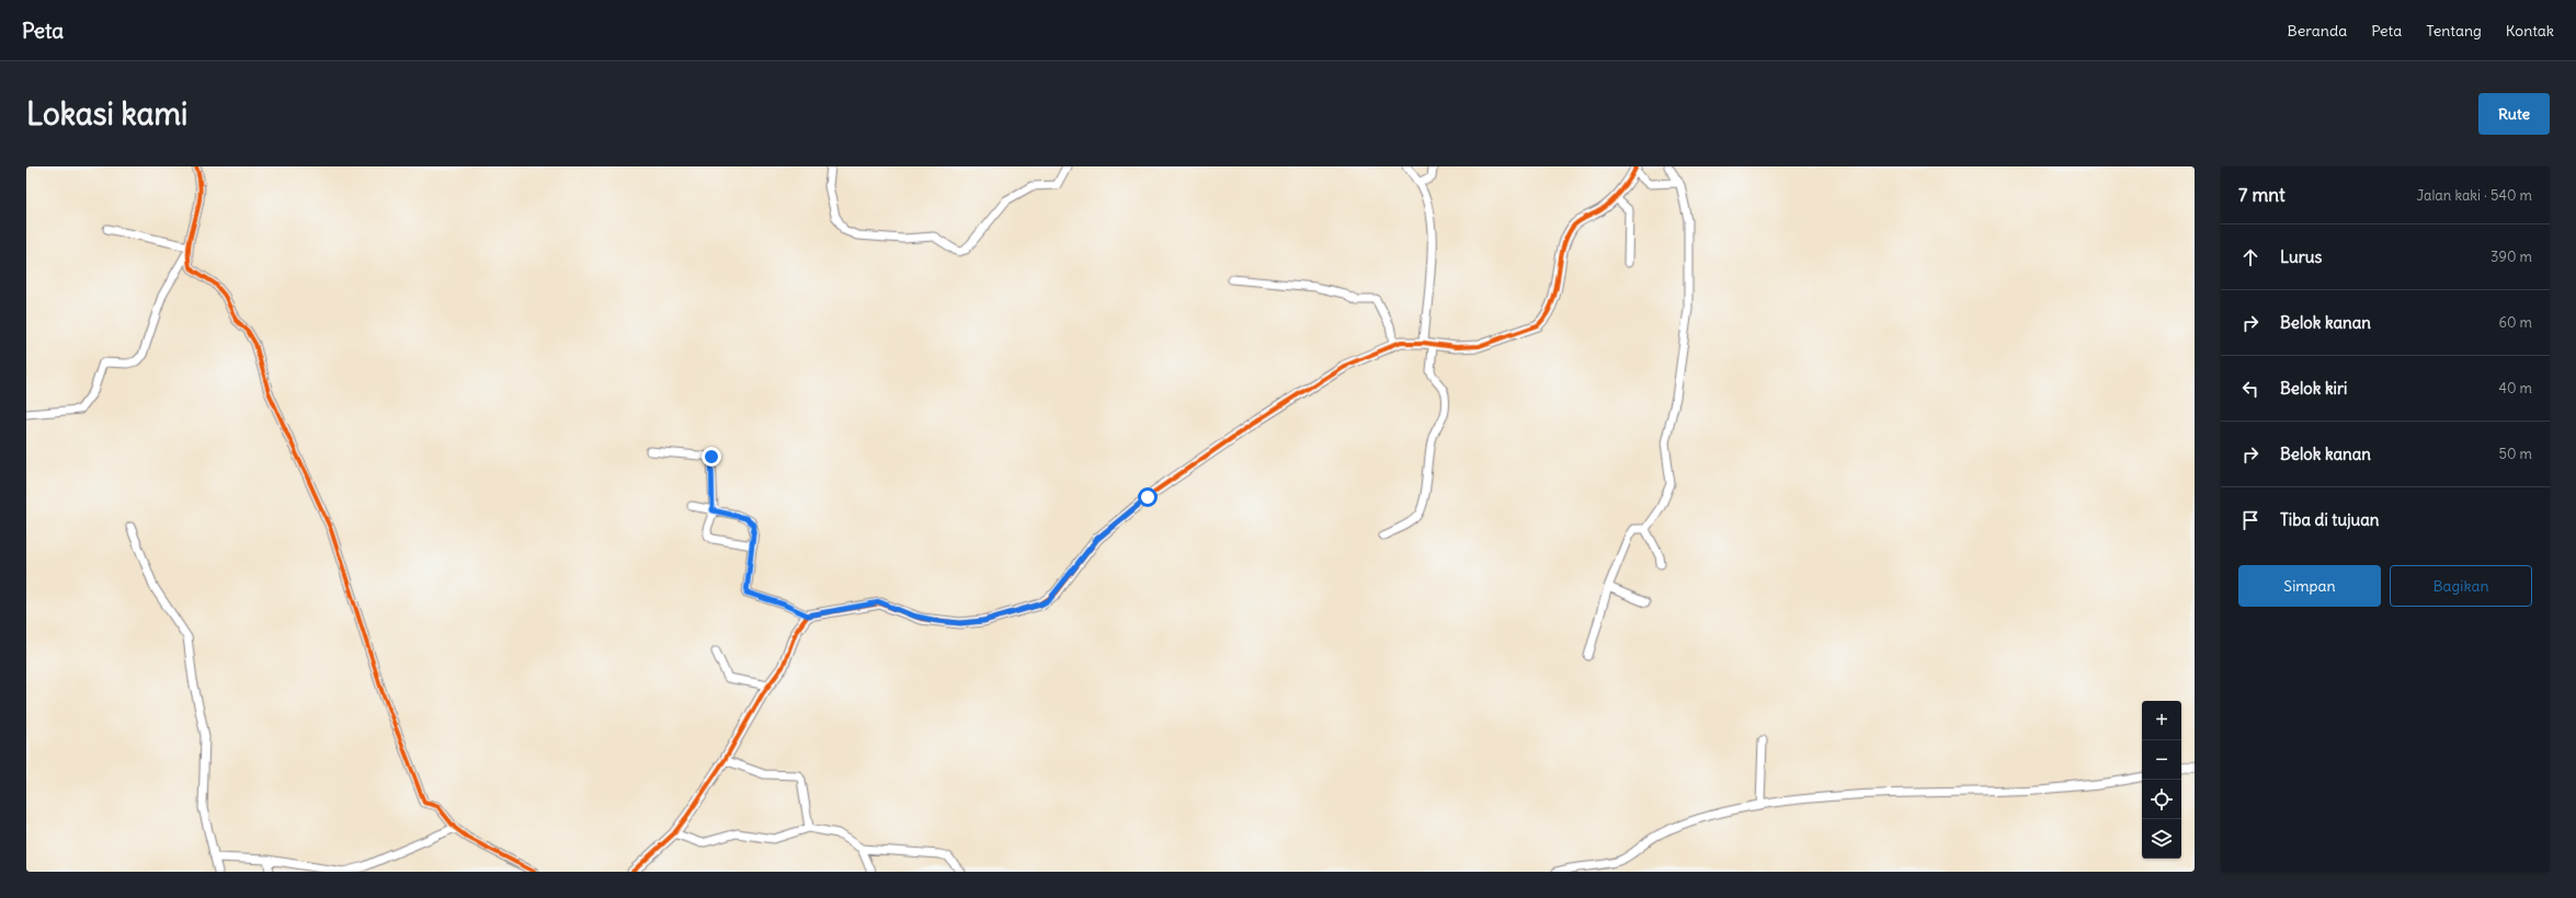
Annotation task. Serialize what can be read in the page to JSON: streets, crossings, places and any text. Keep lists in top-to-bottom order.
{
  "page": {
    "header": "Peta",
    "nav": [
      "Beranda",
      "Peta",
      "Tentang",
      "Kontak"
    ],
    "buttons": [
      "Rute",
      ["Simpan", "Bagikan"]
    ],
    "title": "Lokasi kami",
    "heading": ["7 mnt", "Jalan kaki · 540 m"],
    "list": [
      ["Lurus", "390 m"],
      ["Belok kanan", "60 m"],
      ["Belok kiri", "40 m"],
      ["Belok kanan", "50 m"],
      "Tiba di tujuan"
    ],
    "map_buttons": ["+", "−"]
  }
}
